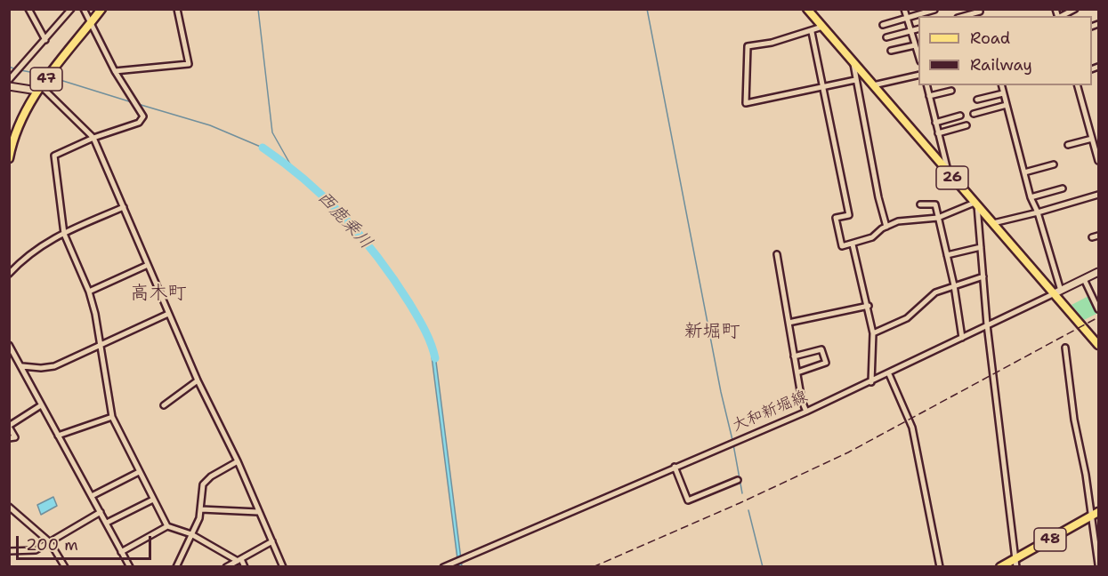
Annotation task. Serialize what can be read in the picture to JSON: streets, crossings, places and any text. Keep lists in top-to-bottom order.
{
  "streets": {
    "main road": ["47", "26", "48"],
    "street": ["大和新堀線"]
  },
  "crossings": [
    ["26", "大和新堀線"]
  ],
  "districts": ["高木町", "新堀町"],
  "water": ["西鹿乗川"],
  "legend": ["Road", "Railway"],
  "scale_bar": "200 m"
}
